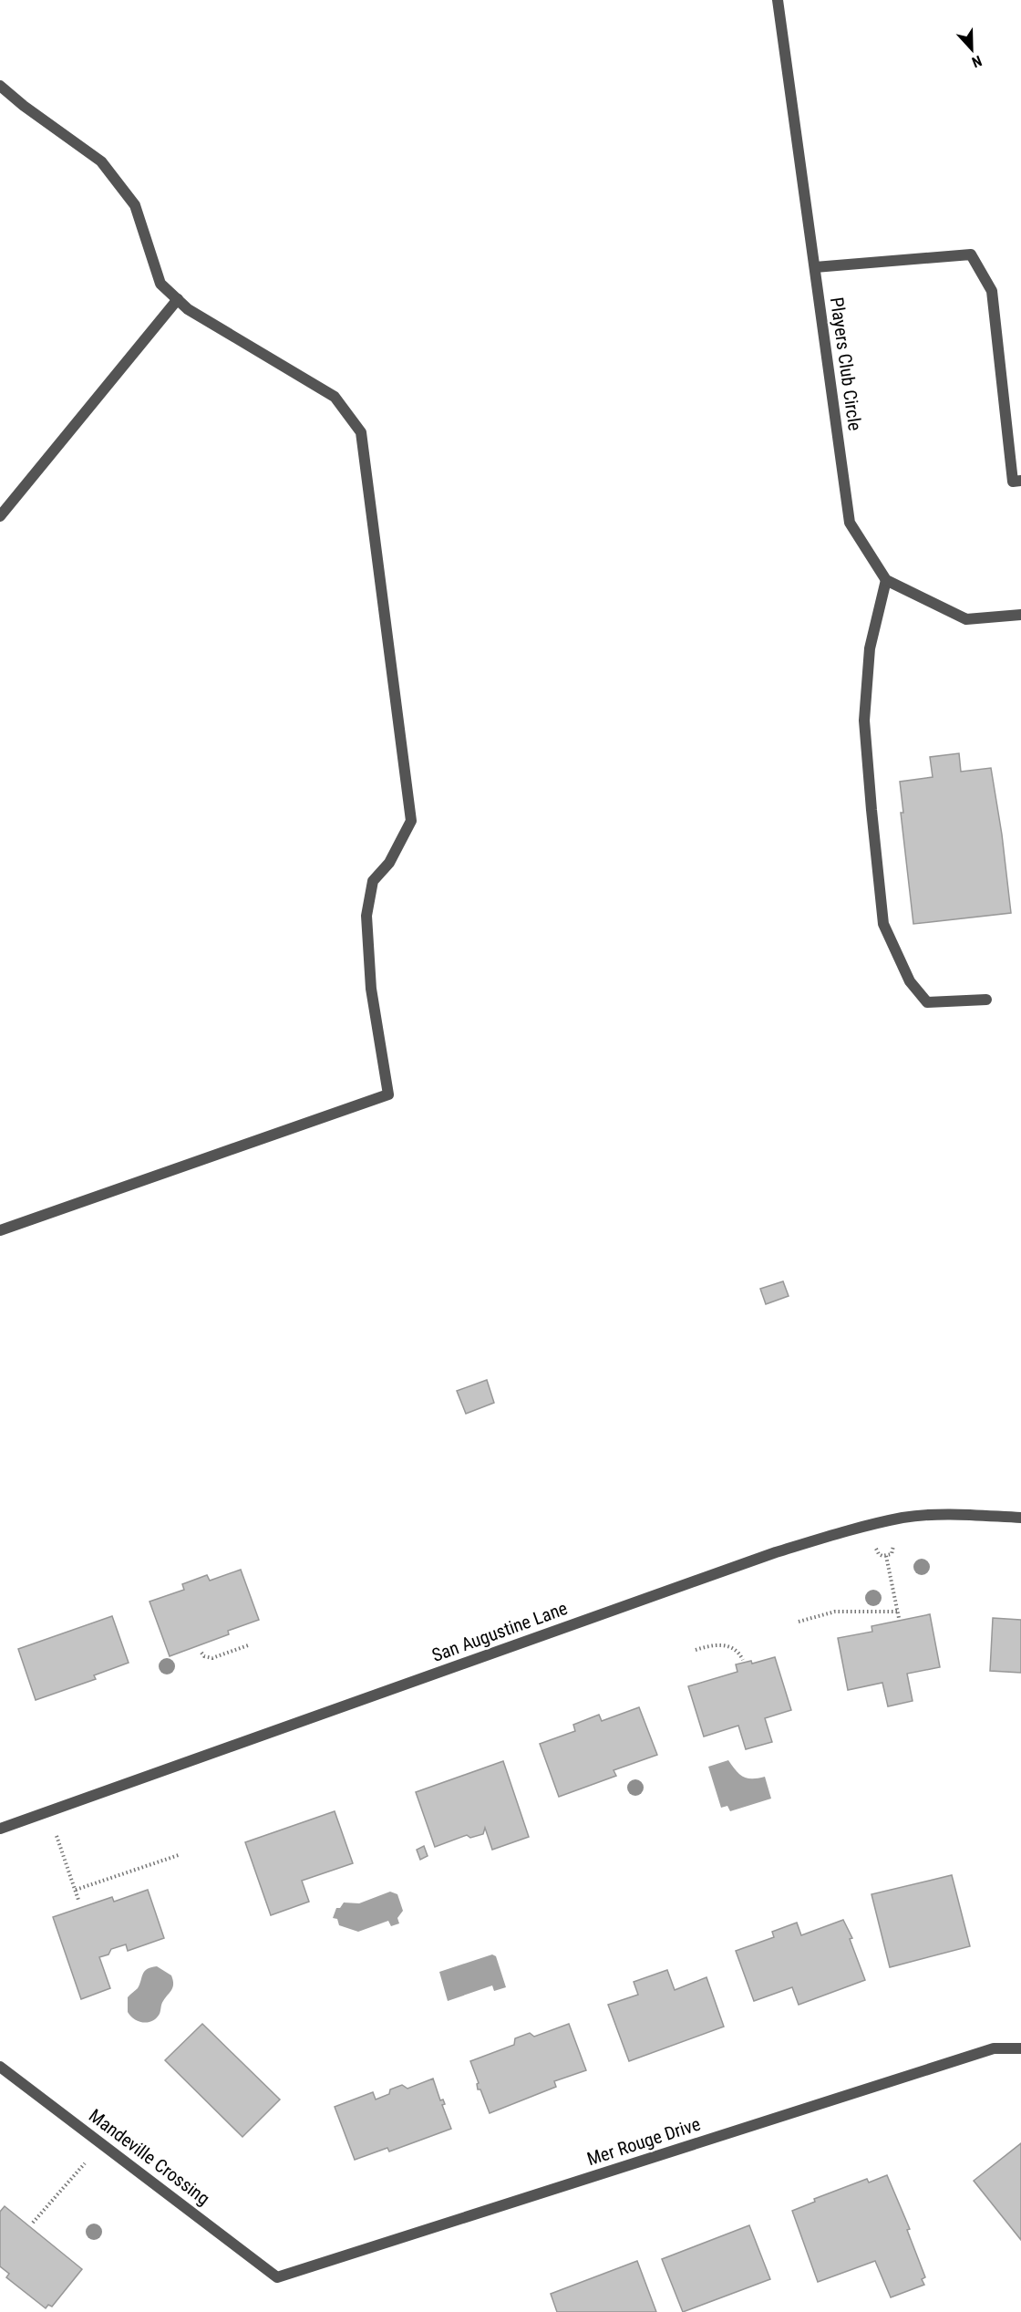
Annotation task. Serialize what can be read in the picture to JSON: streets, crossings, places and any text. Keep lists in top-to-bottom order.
{
  "streets": {
    "street": [
      "Players Club Circle",
      "San Augustine Lane",
      "Mer Rouge Drive",
      "Mandeville Crossing"
    ]
  },
  "crossings": [
    ["Mer Rouge Drive", "Mandeville Crossing"]
  ],
  "north": "bottom"
}
